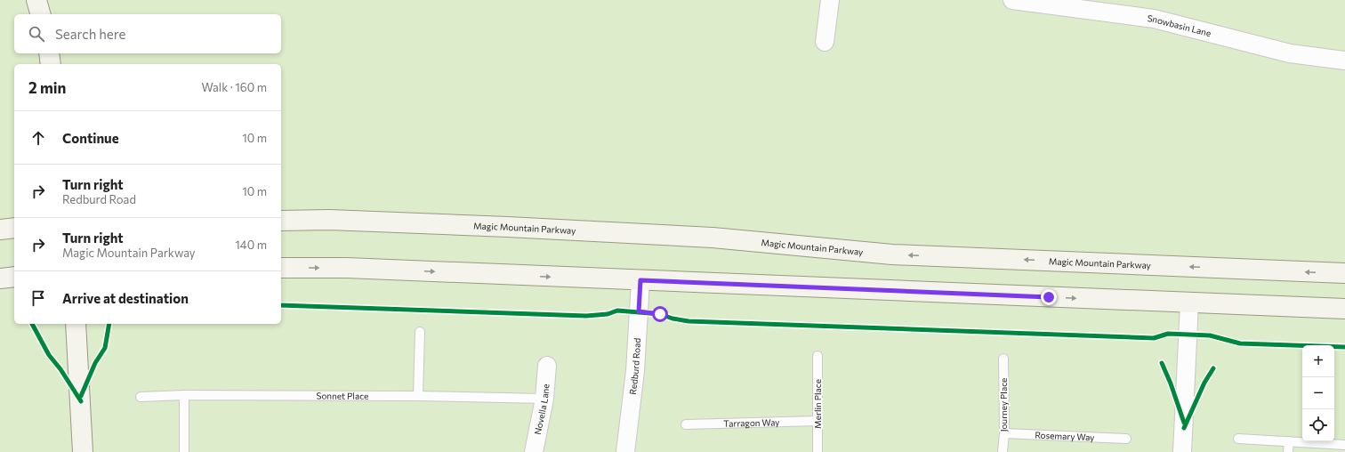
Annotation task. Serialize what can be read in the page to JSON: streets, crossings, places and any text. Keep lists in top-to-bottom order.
{
  "streets": {
    "street": [
      "Snowbasin Lane",
      "Magic Mountain Parkway",
      "Redburd Road",
      "Novella Lane"
    ],
    "lane": [
      "Sonnet Place",
      "Merlin Place",
      "Journey Place",
      "Tarragon Way",
      "Rosemary Way"
    ]
  },
  "crossings": [
    ["Sonnet Place", "Novella Lane"],
    ["Merlin Place", "Tarragon Way"],
    ["Journey Place", "Rosemary Way"]
  ],
  "page": {
    "search": "Search here",
    "heading": ["2 min", "Walk · 160 m"],
    "list": [
      ["Continue", "10 m"],
      ["Turn right", "Redburd Road", "10 m"],
      ["Turn right", "Magic Mountain Parkway", "140 m"],
      "Arrive at destination"
    ],
    "map_buttons": ["+", "−"]
  }
}
